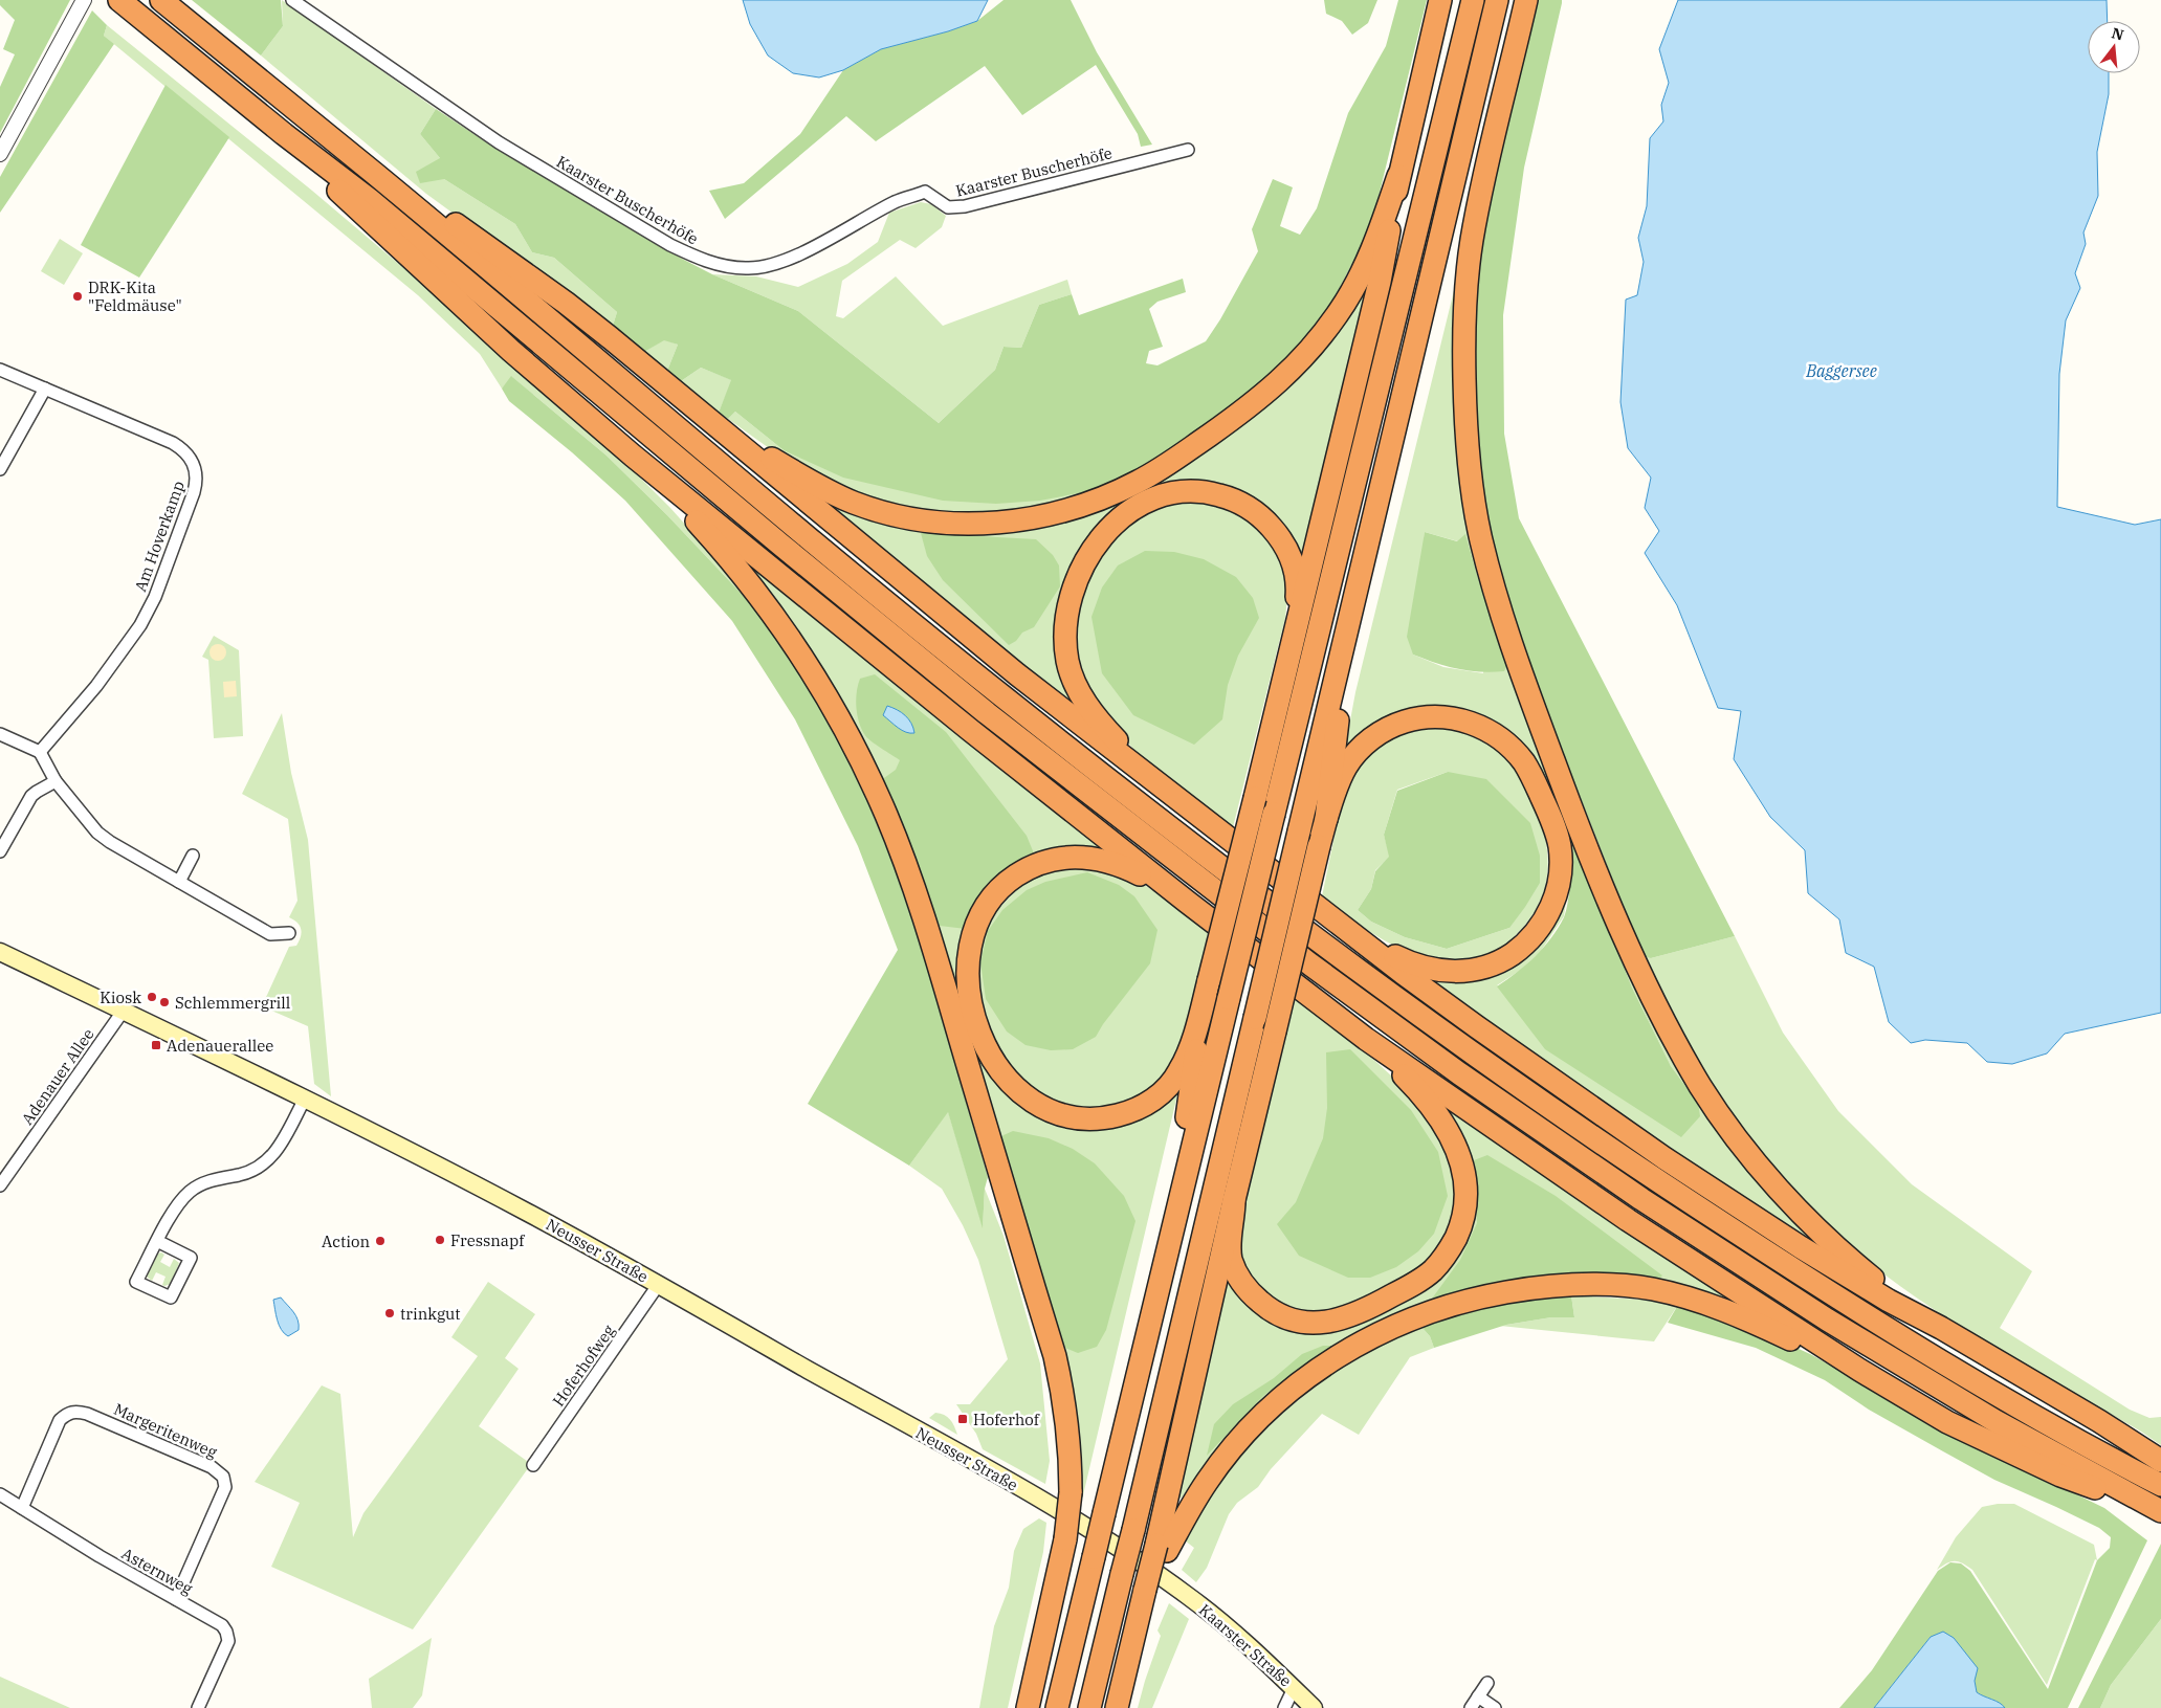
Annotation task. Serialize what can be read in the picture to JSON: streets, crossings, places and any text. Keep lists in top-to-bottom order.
{
  "streets": {
    "main road": ["Neusser Straße", "Kaarster Straße"],
    "street": [
      "Kaarster Buscherhöfe",
      "Am Hoverkamp",
      "Adenauer Allee",
      "Hoferhofweg",
      "Margeritenweg",
      "Asternweg"
    ]
  },
  "crossings": [
    ["Adenauer Allee", "Neusser Straße"],
    ["Neusser Straße", "Hoferhofweg"],
    ["Neusser Straße", "Kaarster Straße"],
    ["Margeritenweg", "Asternweg"]
  ],
  "water": ["Baggersee"],
  "places": {
    "other": [
      "DRK-Kita \"Feldmäuse\"",
      "Kiosk",
      "Schlemmergrill",
      "Fressnapf",
      "Action",
      "trinkgut"
    ],
    "transit": ["Adenauerallee", "Hoferhof"]
  },
  "north": "top"
}
